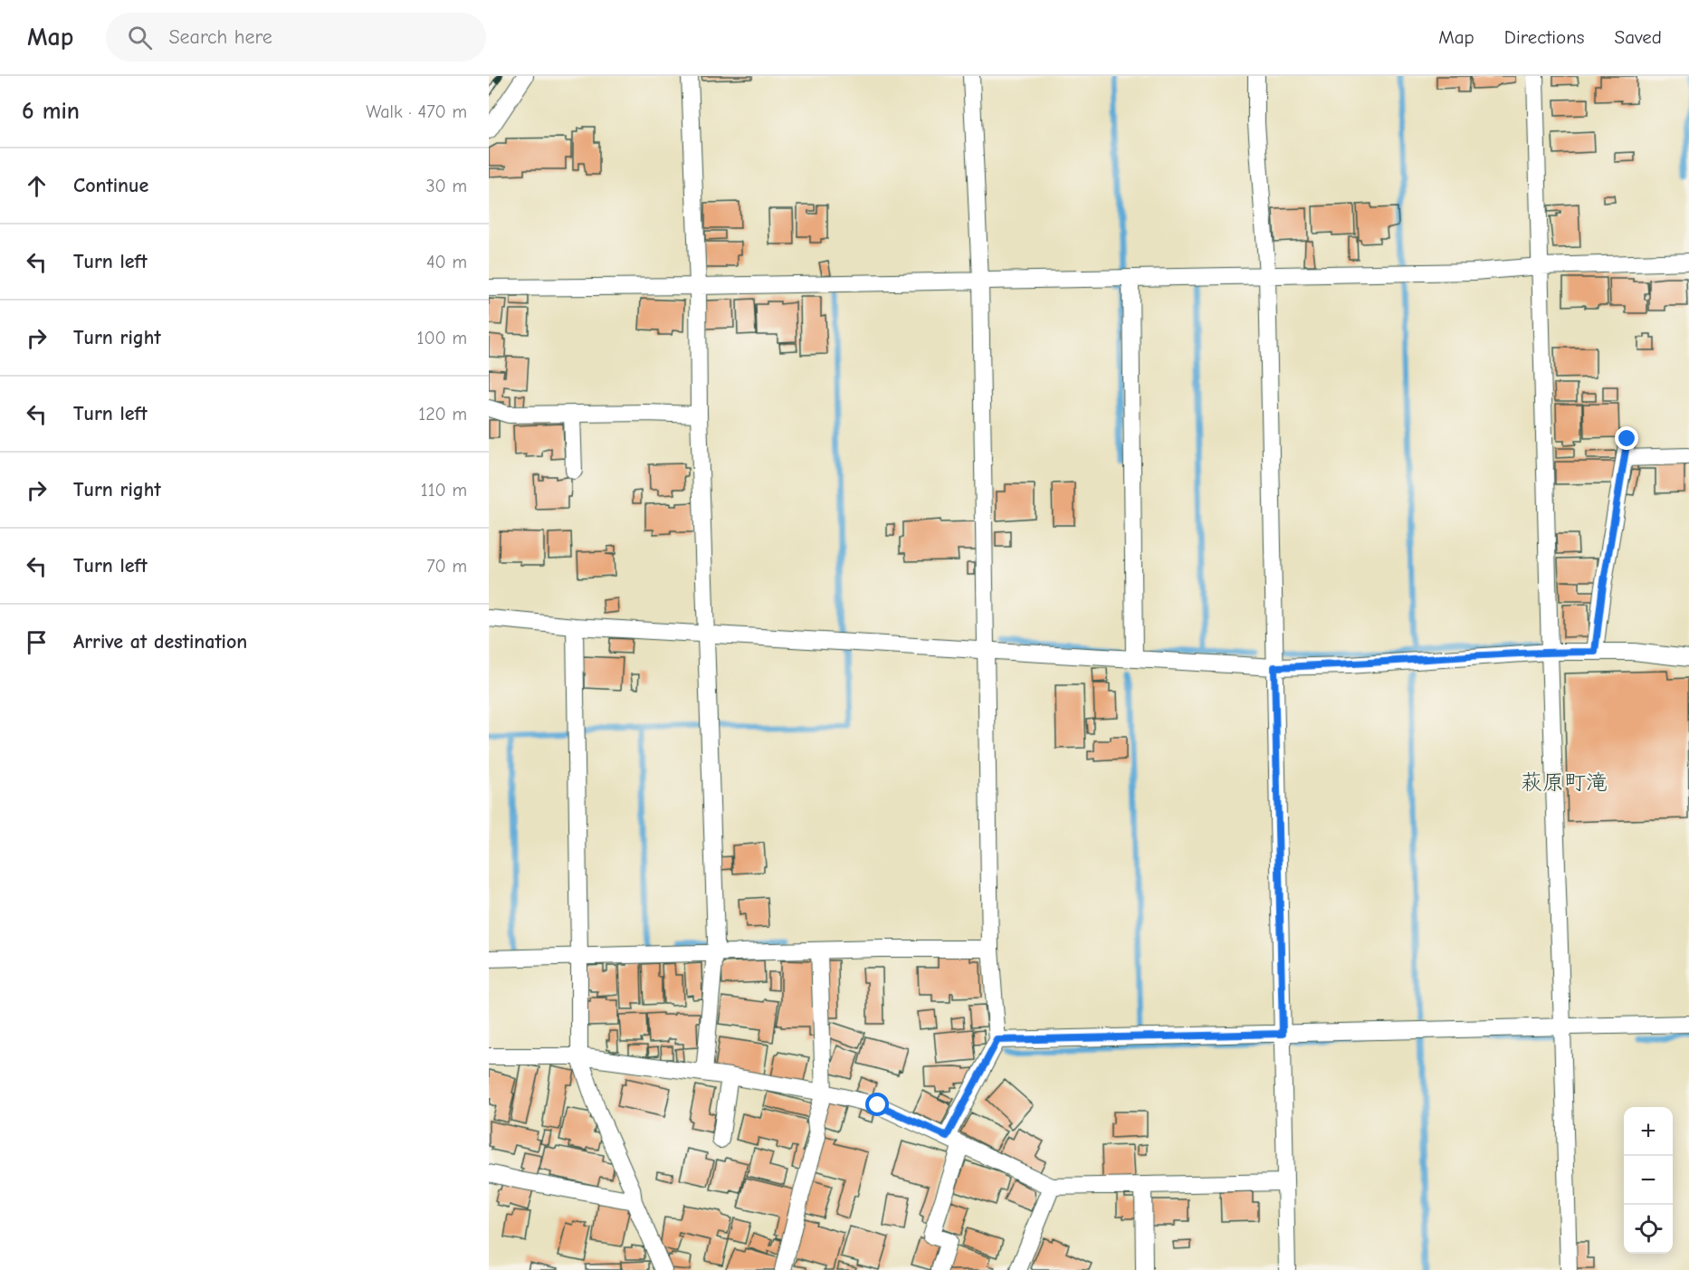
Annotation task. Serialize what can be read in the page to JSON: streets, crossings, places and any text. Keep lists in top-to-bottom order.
{
  "districts": ["萩原町滝"],
  "page": {
    "header": "Map",
    "search": "Search here",
    "nav": ["Map", "Directions", "Saved"],
    "heading": ["6 min", "Walk · 470 m"],
    "list": [
      ["Continue", "30 m"],
      ["Turn left", "40 m"],
      ["Turn right", "100 m"],
      ["Turn left", "120 m"],
      ["Turn right", "110 m"],
      ["Turn left", "70 m"],
      "Arrive at destination"
    ],
    "map_buttons": ["+", "−"]
  }
}
